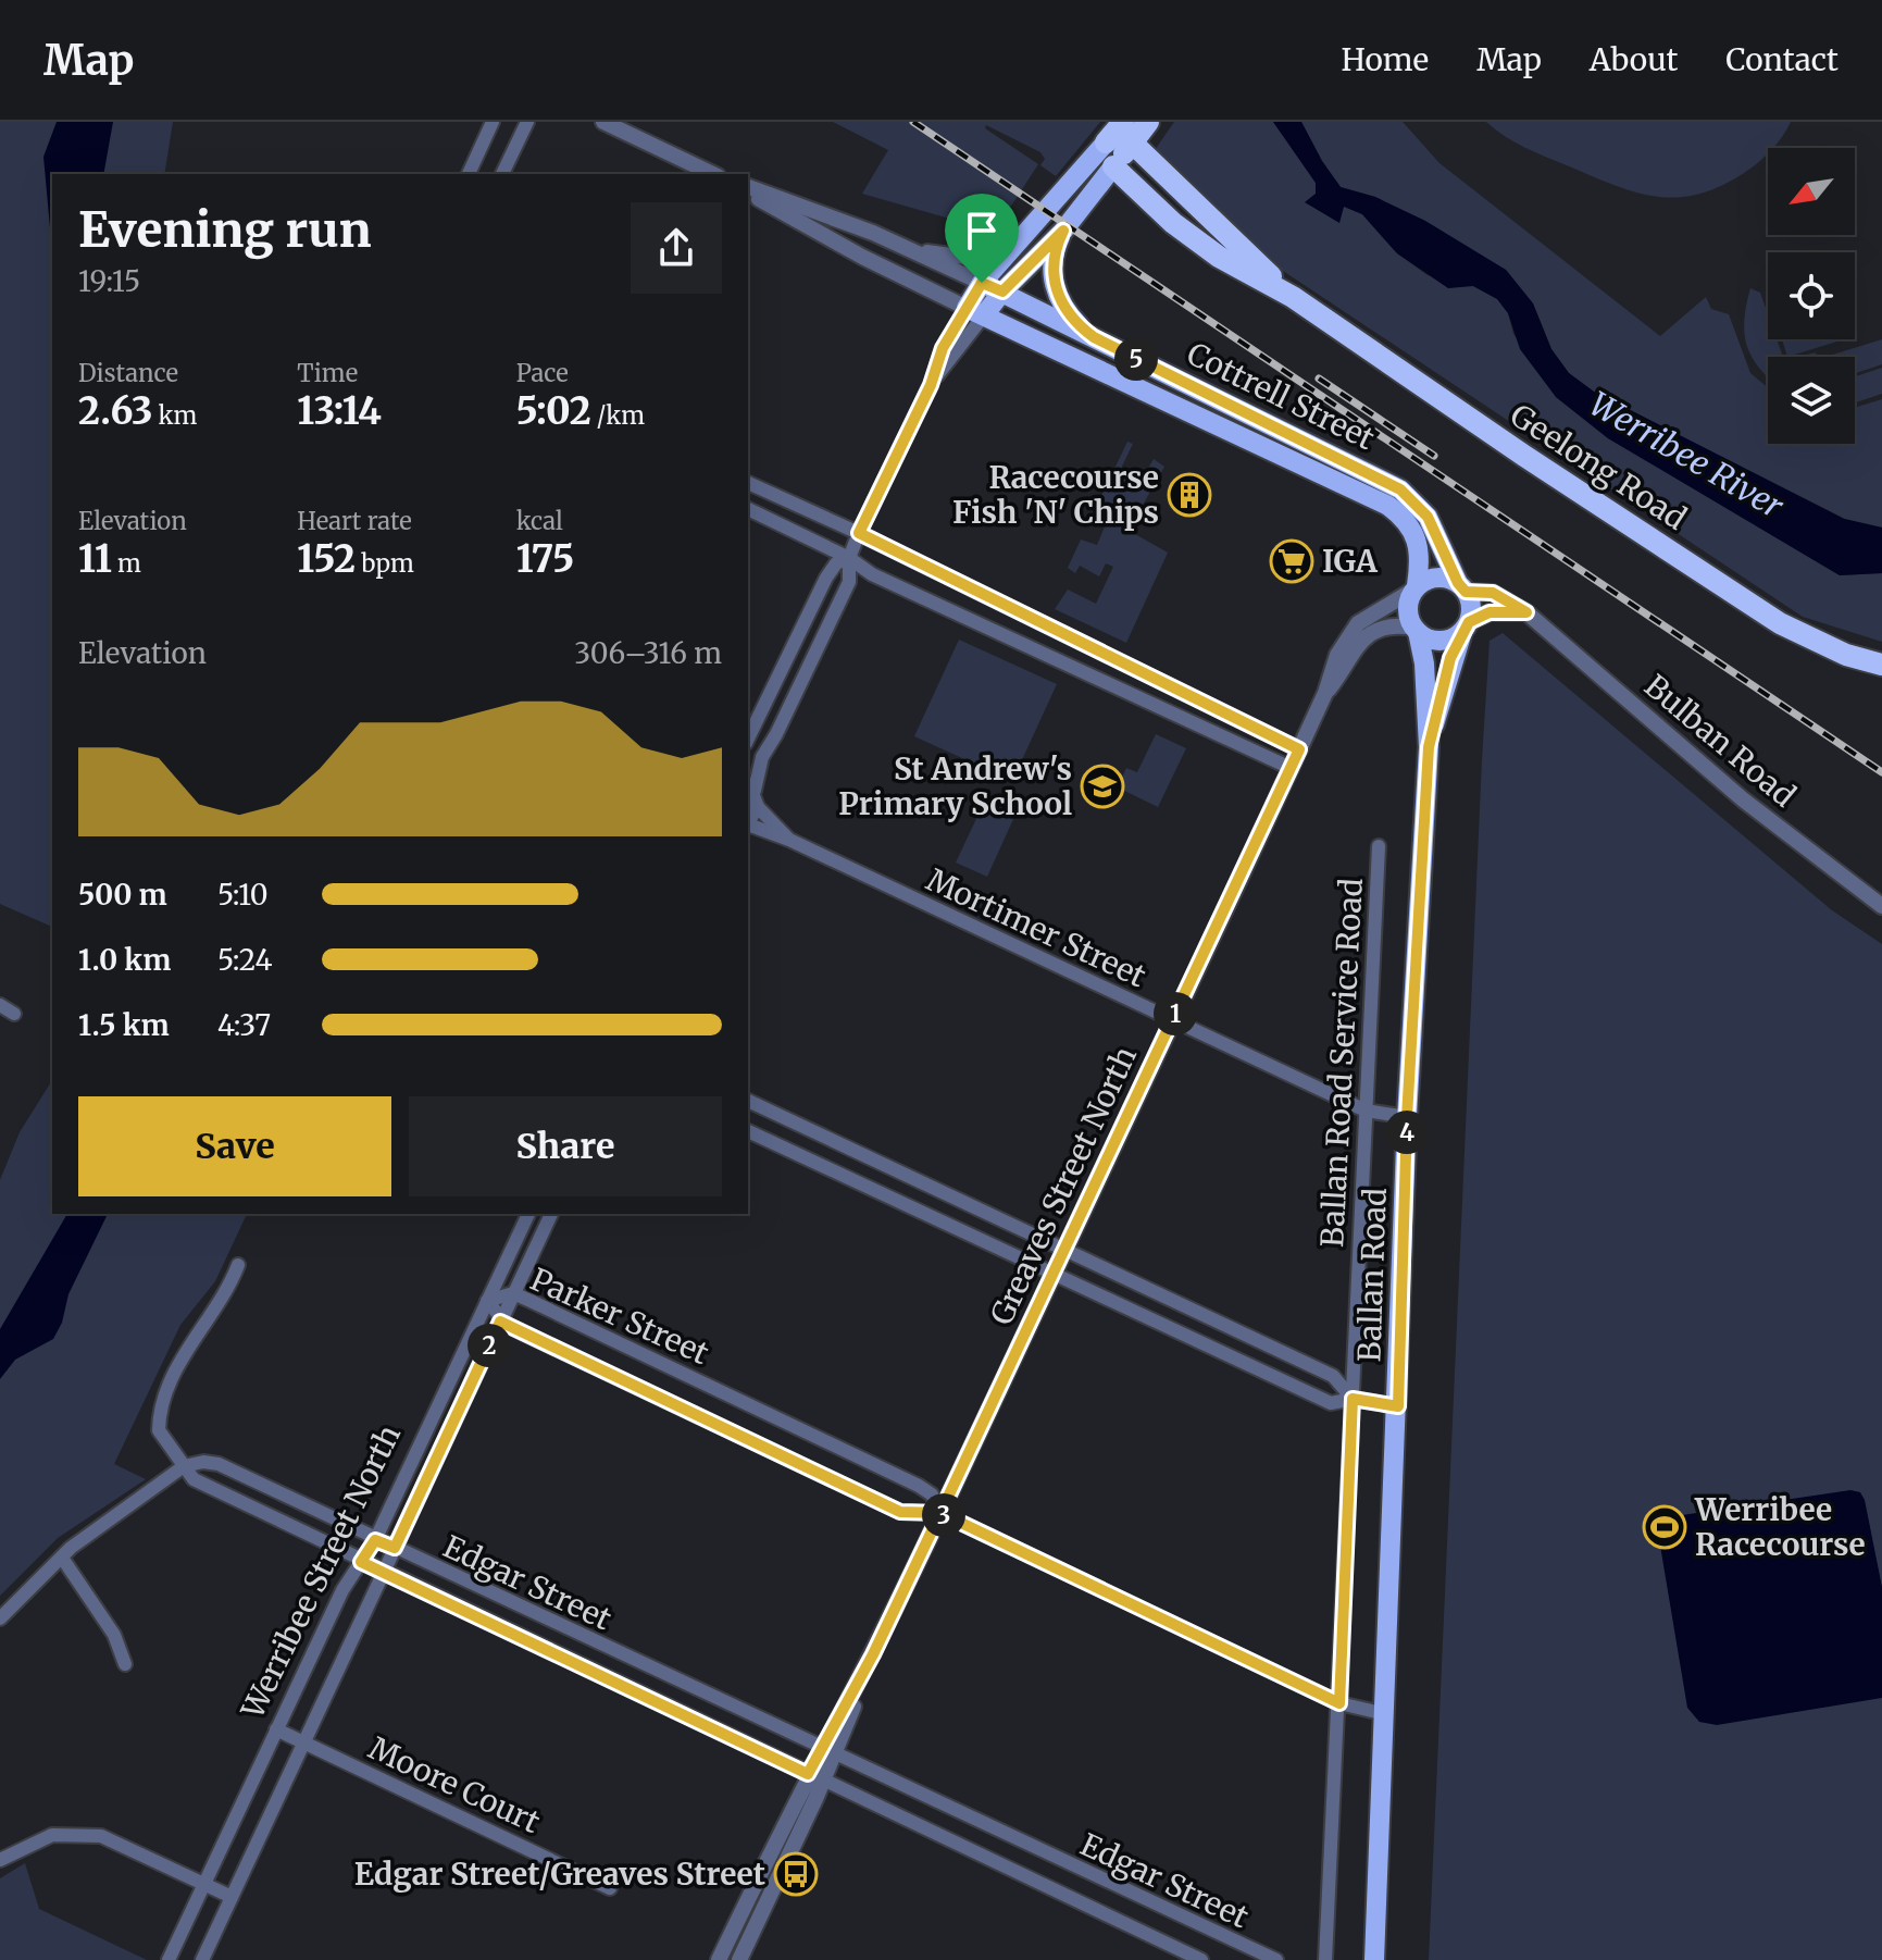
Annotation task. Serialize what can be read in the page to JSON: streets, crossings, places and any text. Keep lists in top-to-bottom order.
{
  "streets": {
    "highway": ["Geelong Road"],
    "main road": ["Cottrell Street", "Ballan Road"],
    "street": [
      "Bulban Road",
      "Mortimer Street",
      "Ballan Road Service Road",
      "Greaves Street North",
      "Parker Street",
      "Werribee Street North",
      "Edgar Street",
      "Moore Court"
    ]
  },
  "crossings": [
    ["Cottrell Street", "Bulban Road"],
    ["Cottrell Street", "Greaves Street North"],
    ["Cottrell Street", "Ballan Road"],
    ["Bulban Road", "Greaves Street North"],
    ["Bulban Road", "Ballan Road"],
    ["Mortimer Street", "Ballan Road Service Road"],
    ["Mortimer Street", "Greaves Street North"],
    ["Mortimer Street", "Ballan Road"],
    ["Ballan Road Service Road", "Parker Street"],
    ["Greaves Street North", "Ballan Road"],
    ["Greaves Street North", "Parker Street"],
    ["Greaves Street North", "Edgar Street"],
    ["Ballan Road", "Parker Street"],
    ["Parker Street", "Werribee Street North"],
    ["Werribee Street North", "Edgar Street"],
    ["Werribee Street North", "Moore Court"]
  ],
  "water": ["Werribee River"],
  "places": {
    "building": ["Racecourse Fish 'N' Chips"],
    "supermarket": ["IGA"],
    "school or university": ["St Andrew's Primary School"],
    "sports": ["Werribee Racecourse"],
    "bus stop": ["Edgar Street/Greaves Street"]
  },
  "north": "bottom left",
  "page": {
    "header": "Map",
    "nav": [
      "Home",
      "Map",
      "About",
      "Contact"
    ],
    "heading": ["Evening run", "19:15"],
    "stats": [
      ["Distance", "2.63 km"],
      ["Time", "13:14"],
      ["Pace", "5:02 /km"],
      ["Elevation", "11 m"],
      ["Heart rate", "152 bpm"],
      ["kcal", "175"]
    ],
    "pins": [
      "5",
      "1",
      "4",
      "2",
      "3"
    ],
    "chart": ["Elevation", "306–316 m"],
    "list": [
      {
        "name": "500 m",
        "note": "5:10"
      },
      {
        "name": "1.0 km",
        "note": "5:24"
      },
      {
        "name": "1.5 km",
        "note": "4:37"
      }
    ],
    "buttons": ["Save", "Share"]
  }
}
